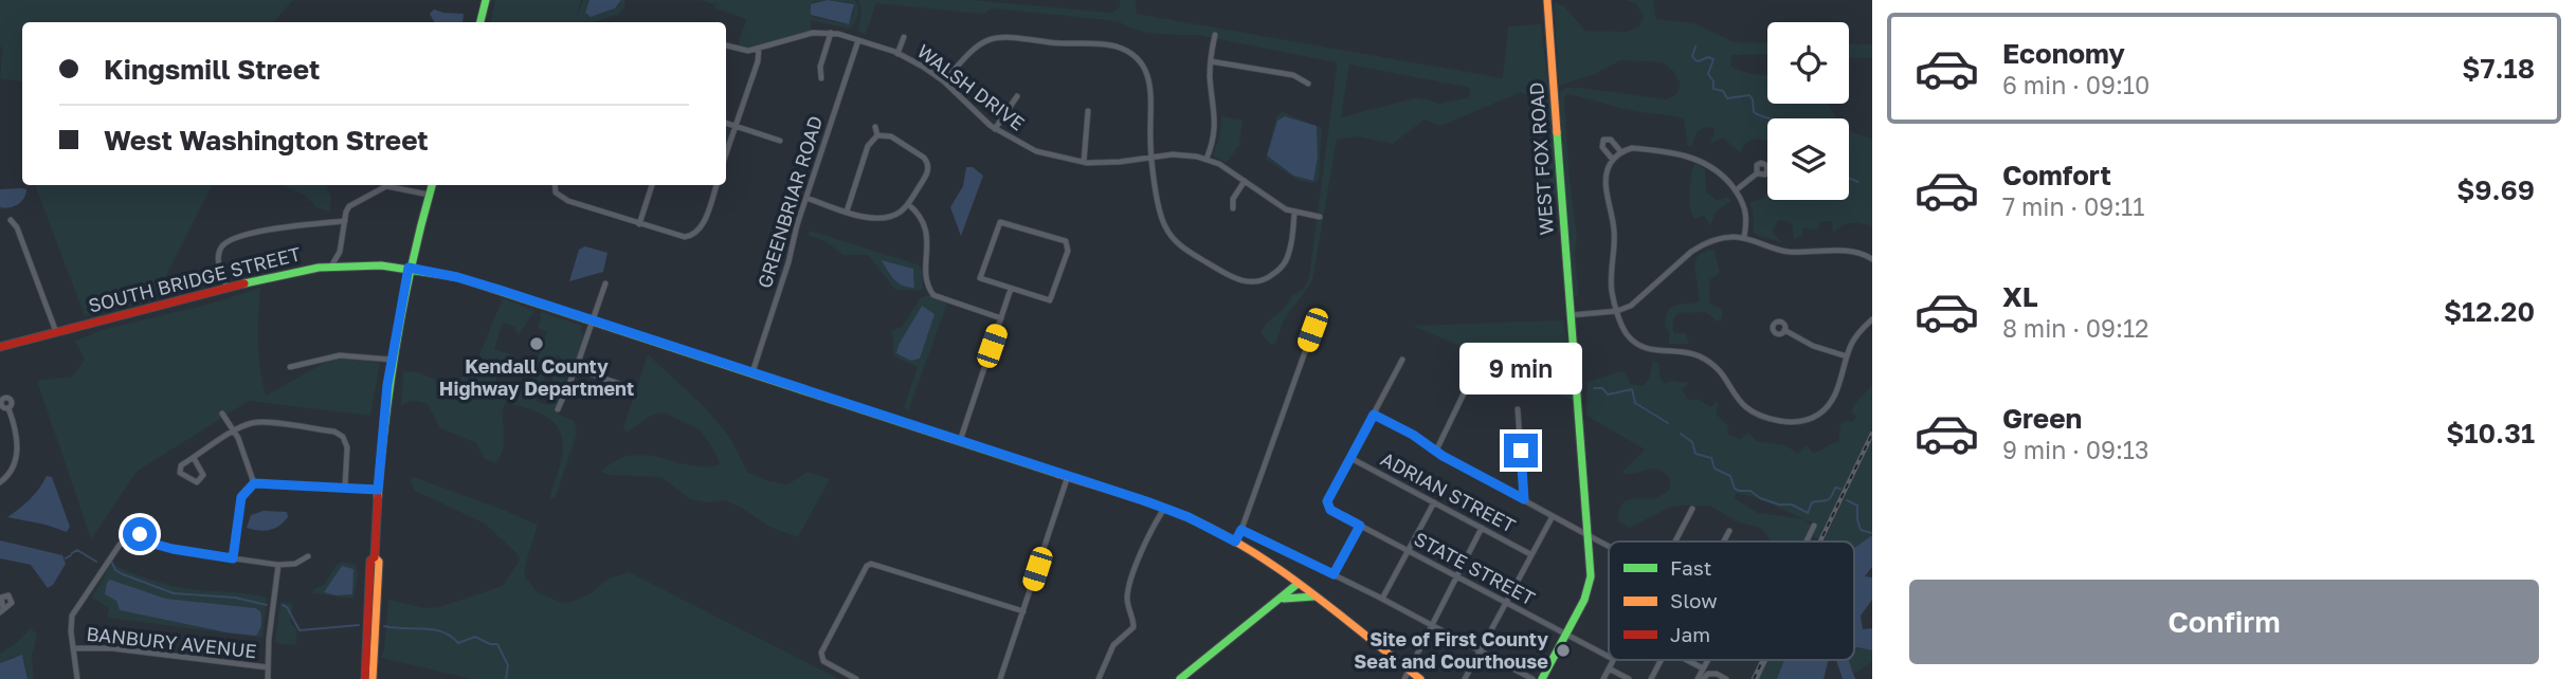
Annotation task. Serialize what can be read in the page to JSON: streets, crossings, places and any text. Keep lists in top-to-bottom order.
{
  "streets": {
    "main road": ["WEST FOX ROAD", "SOUTH BRIDGE STREET"],
    "street": [
      "WALSH DRIVE",
      "GREENBRIAR ROAD",
      "ADRIAN STREET",
      "STATE STREET",
      "BANBURY AVENUE"
    ]
  },
  "crossings": [
    ["WALSH DRIVE", "GREENBRIAR ROAD"],
    ["WEST FOX ROAD", "STATE STREET"],
    ["GREENBRIAR ROAD", "SOUTH BRIDGE STREET"],
    ["ADRIAN STREET", "STATE STREET"]
  ],
  "places": ["Kendall County Highway Department", "Site of First County Seat and Courthouse"],
  "legend": ["Fast", "Slow", "Jam"],
  "page": {
    "list": [
      {
        "name": "Economy",
        "note": "6 min · 09:10",
        "value": "$7.18"
      },
      {
        "name": "Comfort",
        "note": "7 min · 09:11",
        "value": "$9.69"
      },
      {
        "name": "XL",
        "note": "8 min · 09:12",
        "value": "$12.20"
      },
      {
        "name": "Green",
        "note": "9 min · 09:13",
        "value": "$10.31"
      }
    ],
    "banner": ["Kingsmill Street", "West Washington Street"],
    "bubble": "9 min",
    "buttons": "Confirm"
  }
}
